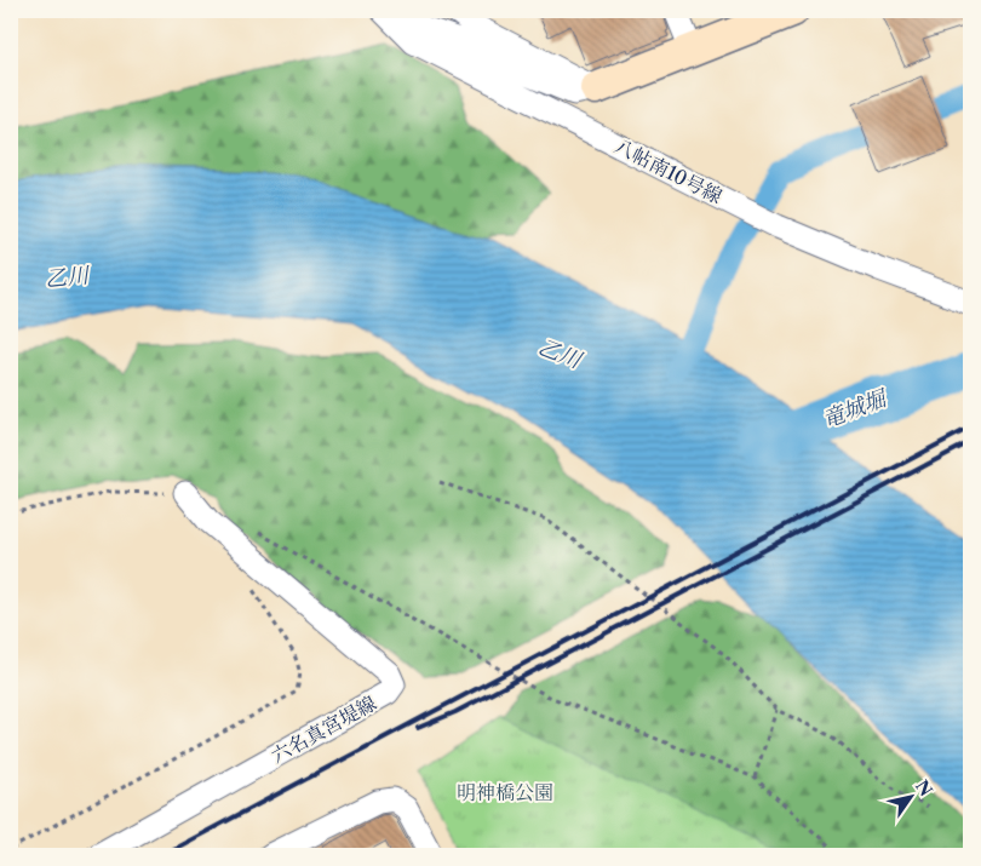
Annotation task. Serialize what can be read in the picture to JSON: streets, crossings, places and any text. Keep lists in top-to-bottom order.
{
  "streets": {
    "street": ["八帖南10号線", "六名真宮堤線"]
  },
  "water": ["乙川", "竜城堀"],
  "parks": ["明神橋公園"],
  "north": "top right"
}
